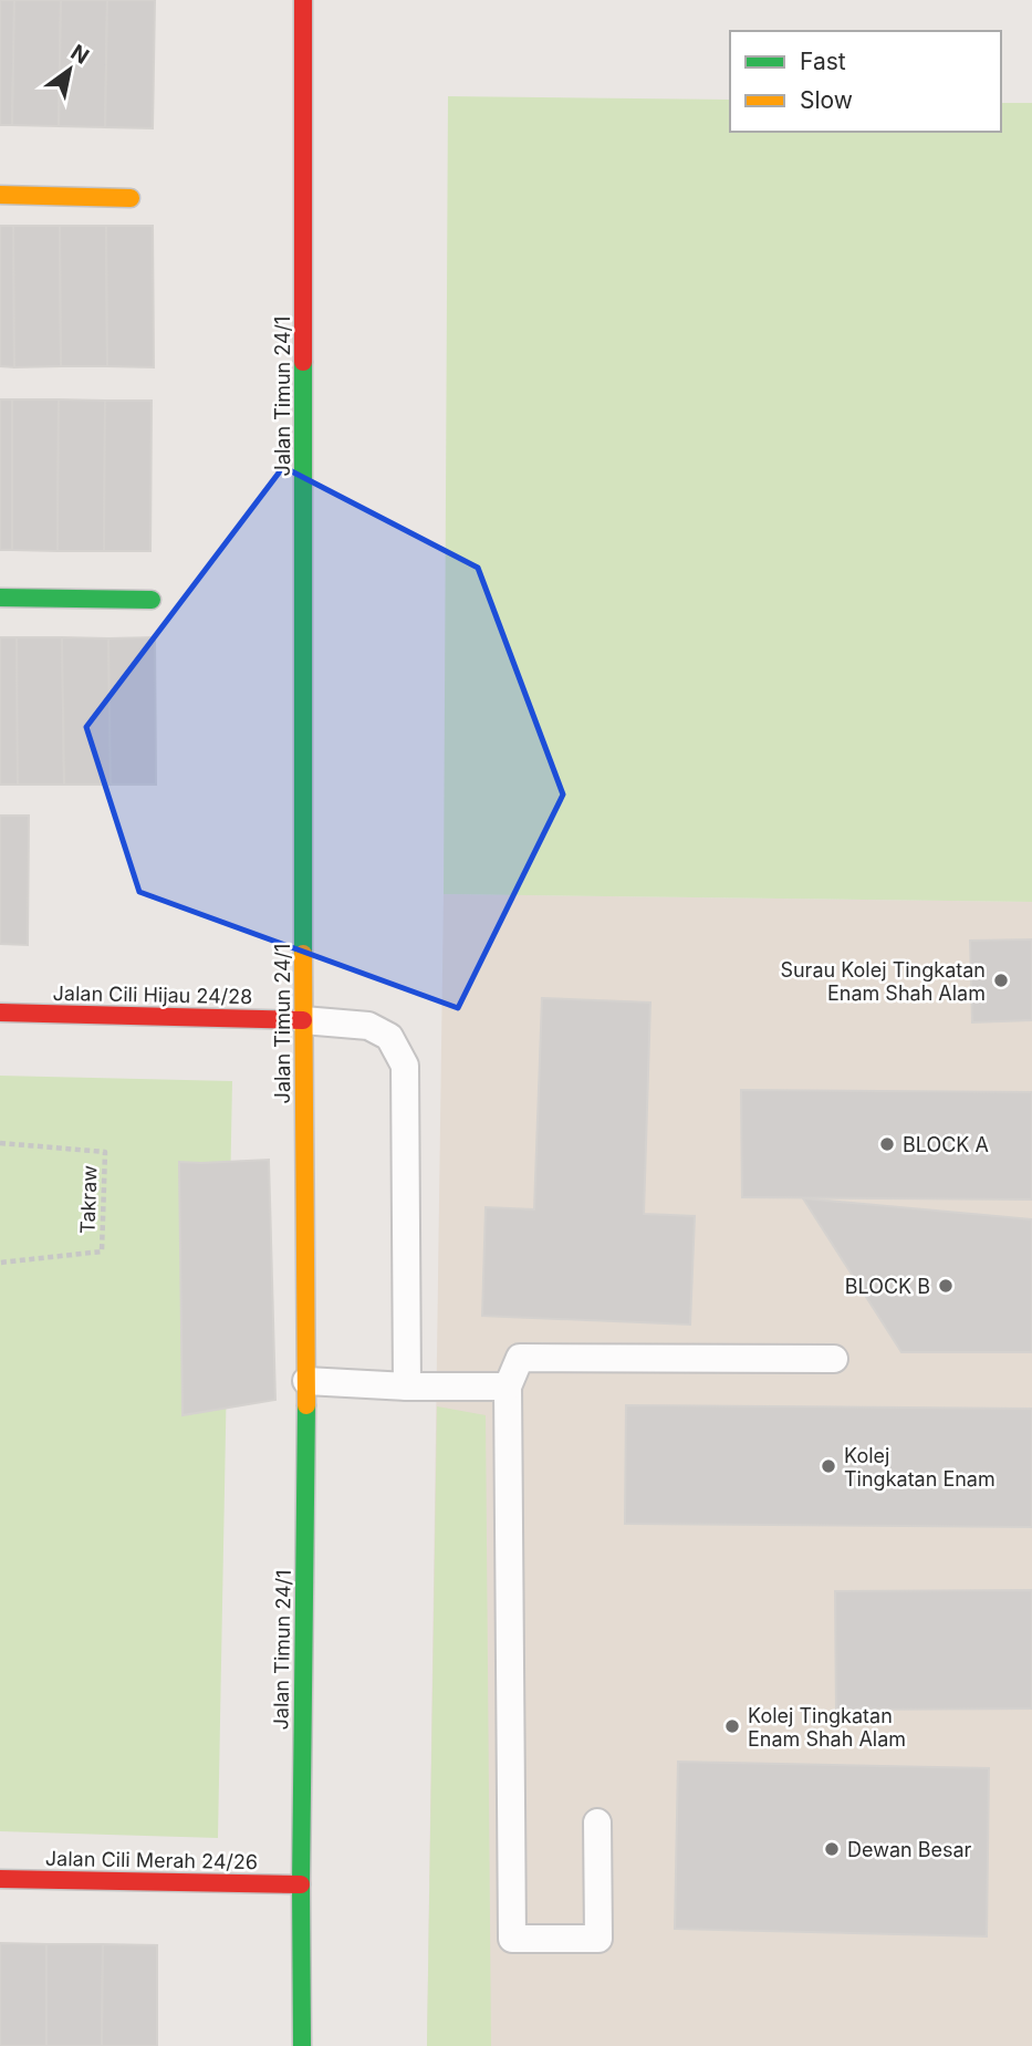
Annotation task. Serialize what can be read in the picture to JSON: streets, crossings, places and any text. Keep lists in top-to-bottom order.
{
  "streets": {
    "street": ["Jalan Timun 24/1", "Jalan Cili Hijau 24/28", "Jalan Cili Merah 24/26"],
    "path": ["Takraw"]
  },
  "crossings": [
    ["Jalan Timun 24/1", "Jalan Cili Hijau 24/28"],
    ["Jalan Timun 24/1", "Jalan Cili Merah 24/26"]
  ],
  "places": [
    "Surau Kolej Tingkatan Enam Shah Alam",
    "BLOCK A",
    "BLOCK B",
    "Kolej Tingkatan Enam",
    "Kolej Tingkatan Enam Shah Alam",
    "Dewan Besar"
  ],
  "legend": ["Fast", "Slow"],
  "north": "top right"
}
